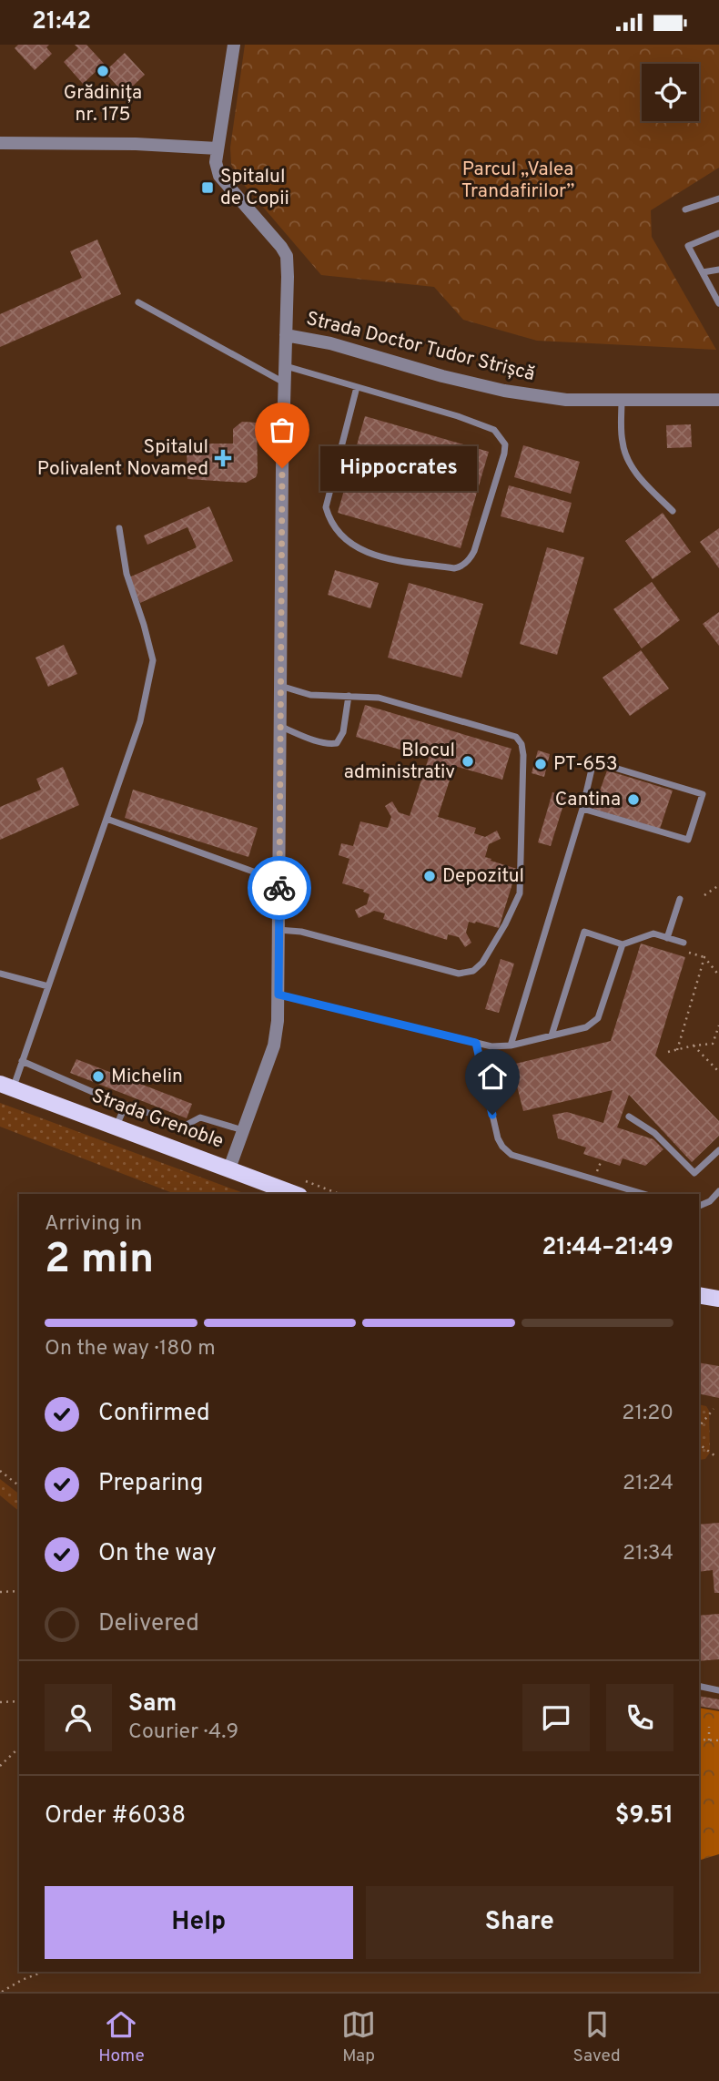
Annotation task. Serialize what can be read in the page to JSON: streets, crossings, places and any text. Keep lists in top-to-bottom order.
{
  "streets": {
    "main road": ["Strada Grenoble"],
    "street": ["Strada Doctor Tudor Strișcă"]
  },
  "parks": ["Parcul „Valea Trandafirilor”"],
  "places": {
    "other": [
      "Grădinița nr. 175",
      "Hippocrates",
      "Blocul administrativ",
      "PT-653",
      "Cantina",
      "Depozitul",
      "Michelin"
    ],
    "transit": ["Spitalul de Copii"],
    "health": ["Spitalul Polivalent Novamed"]
  },
  "page": {
    "status": "21:42",
    "bubble": "Hippocrates",
    "heading": ["2 min", "Arriving in", "21:44–21:49"],
    "panel": [
      "Sam",
      "Courier · 4.9",
      "Order #6038",
      "$9.51"
    ],
    "bar": "On the way · 180 m",
    "list": [
      ["Confirmed", "21:20"],
      ["Preparing", "21:24"],
      ["On the way", "21:34"],
      "Delivered"
    ],
    "buttons": ["Help", "Share"],
    "tabs": ["Home", "Map", "Saved"]
  }
}
